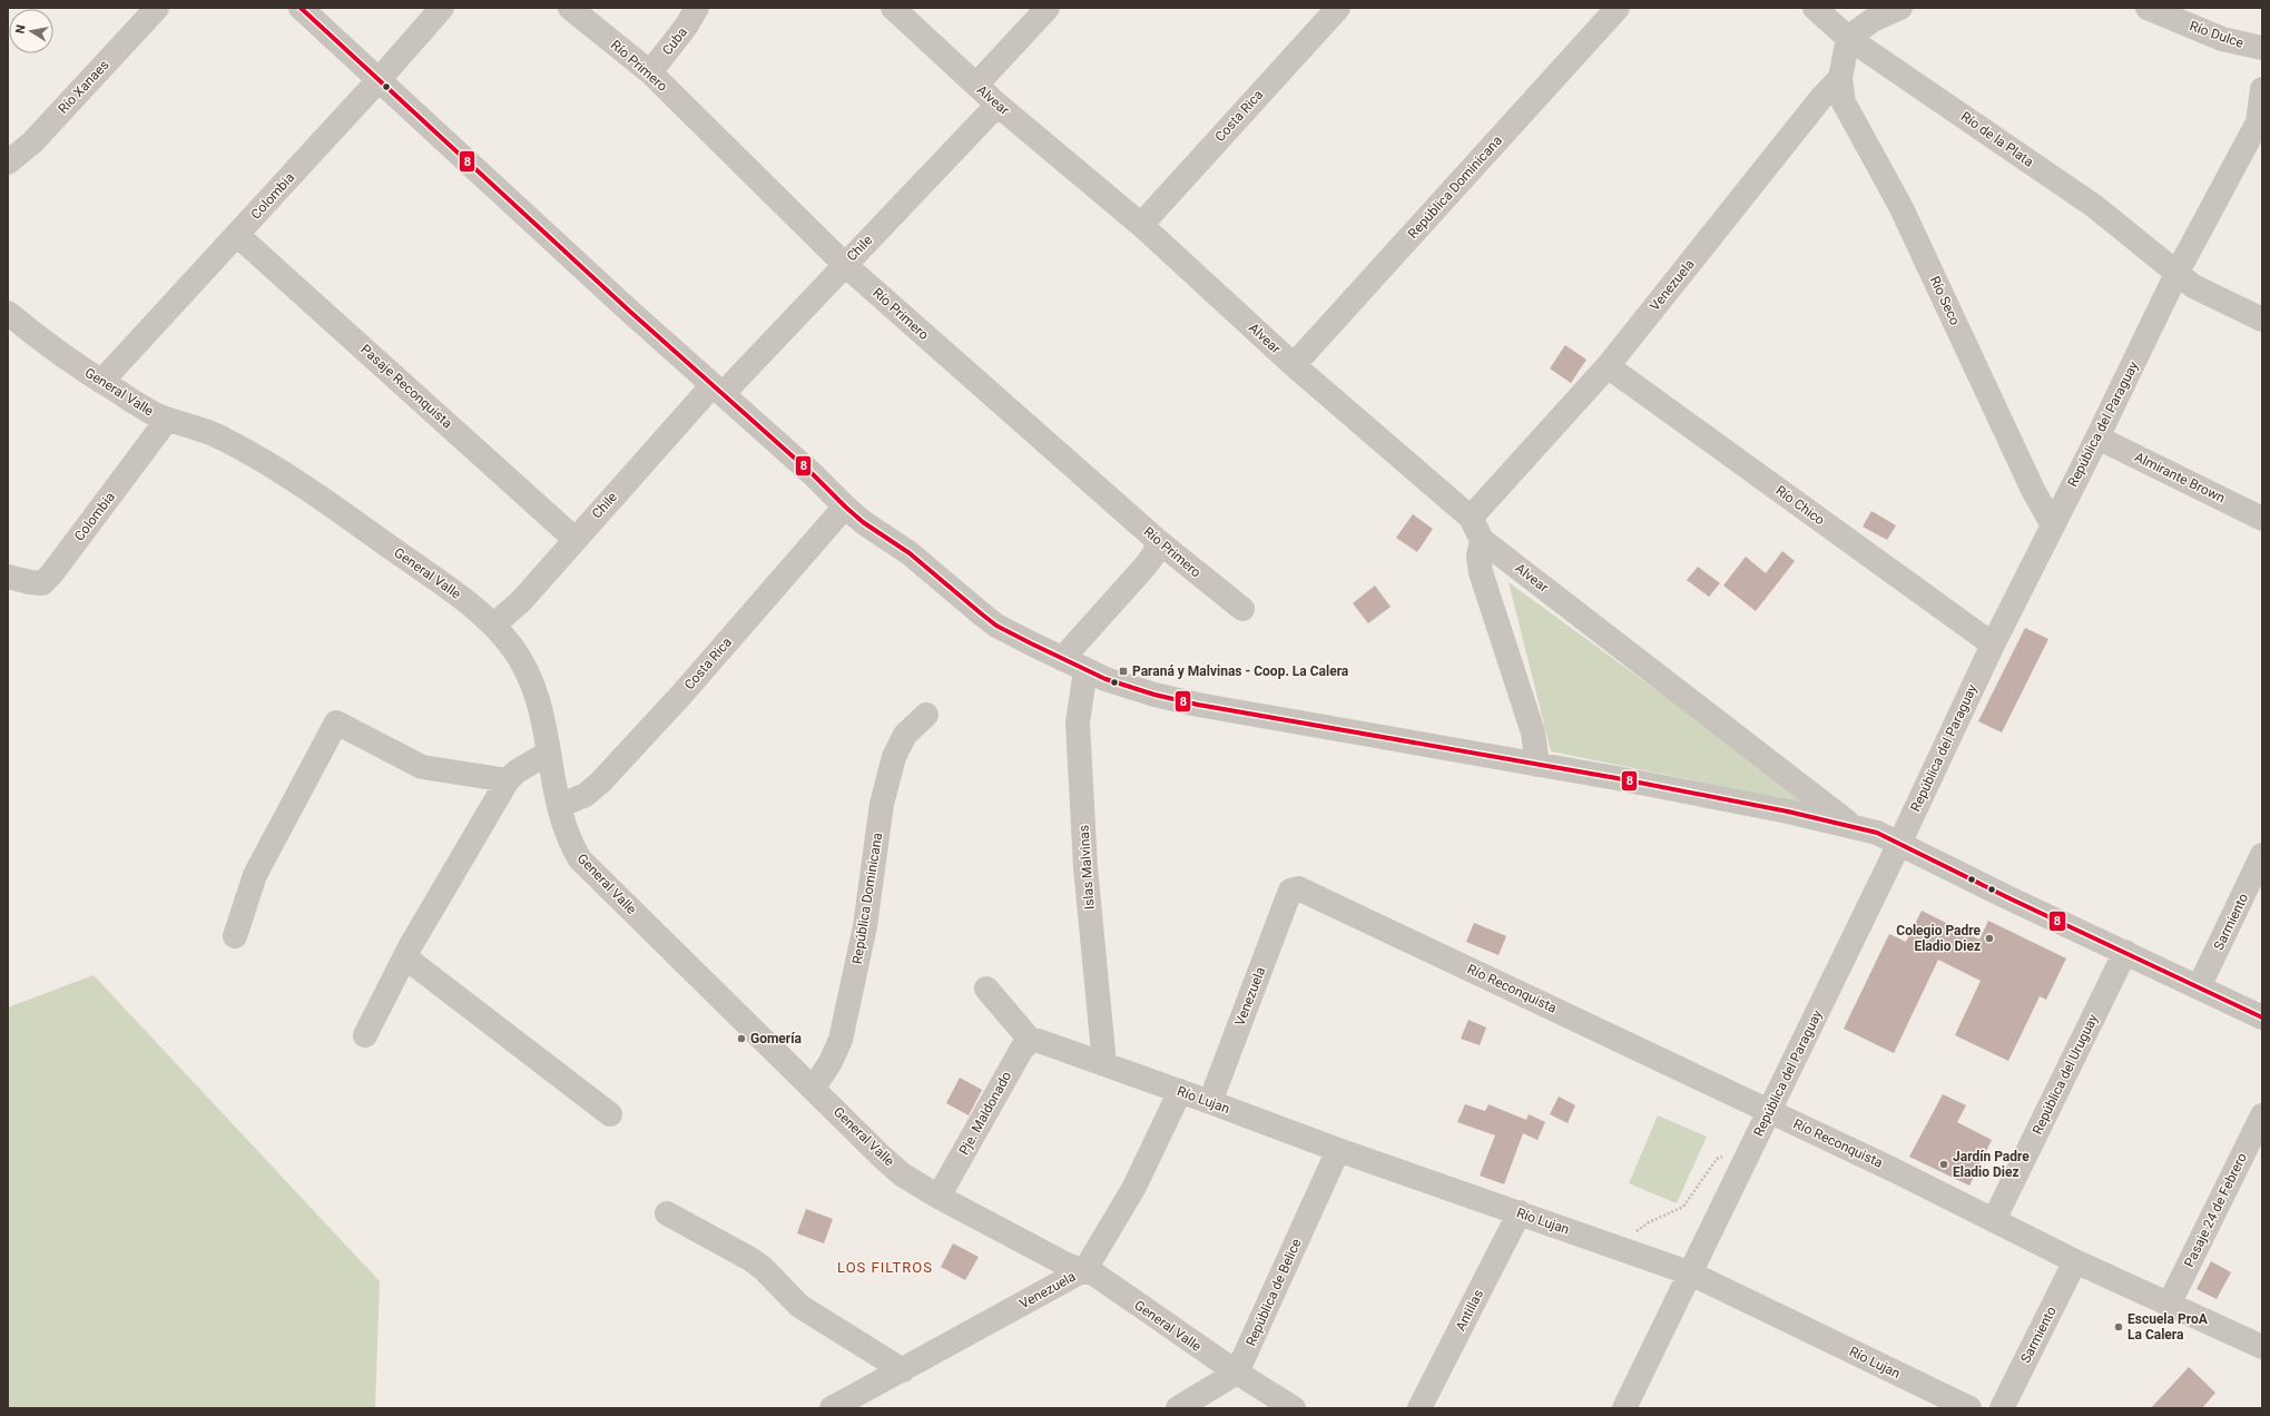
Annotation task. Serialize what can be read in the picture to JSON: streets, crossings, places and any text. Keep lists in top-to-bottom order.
{
  "streets": {
    "street": [
      "Río Dulce",
      "Cuba",
      "Río Primero",
      "Río Xanaes",
      "Alvear",
      "Costa Rica",
      "Río de la Plata",
      "República Dominicana",
      "Colombia",
      "Chile",
      "Venezuela",
      "Río Seco",
      "Pasaje Reconquista",
      "General Valle",
      "República del Paraguay",
      "Almirante Brown",
      "Río Chico",
      "Islas Malvinas",
      "Sarmiento",
      "Río Reconquista",
      "República del Uruguay",
      "Río Lujan",
      "Pje. Maldonado",
      "Pasaje 24 de Febrero",
      "República de Belice",
      "Antillas"
    ]
  },
  "crossings": [
    ["Cuba", "Río Primero"],
    ["Río Primero", "Chile"],
    ["Alvear", "Costa Rica"],
    ["Alvear", "República Dominicana"],
    ["Alvear", "Chile"],
    ["Alvear", "Venezuela"],
    ["Alvear", "República del Paraguay"],
    ["Alvear", "Sarmiento"],
    ["Alvear", "República del Uruguay"],
    ["Costa Rica", "General Valle"],
    ["Río de la Plata", "República del Paraguay"],
    ["República Dominicana", "General Valle"],
    ["Colombia", "Pasaje Reconquista"],
    ["Colombia", "General Valle"],
    ["Chile", "Pasaje Reconquista"],
    ["Chile", "General Valle"],
    ["Venezuela", "Río Seco"],
    ["Venezuela", "General Valle"],
    ["Venezuela", "Río Chico"],
    ["Venezuela", "Río Reconquista"],
    ["Venezuela", "Río Lujan"],
    ["Río Seco", "República del Paraguay"],
    ["General Valle", "Pje. Maldonado"],
    ["General Valle", "República de Belice"],
    ["República del Paraguay", "Almirante Brown"],
    ["República del Paraguay", "Río Chico"],
    ["República del Paraguay", "Río Reconquista"],
    ["República del Paraguay", "Río Lujan"],
    ["Islas Malvinas", "Río Lujan"],
    ["Sarmiento", "Río Reconquista"],
    ["Río Reconquista", "República del Uruguay"],
    ["Río Reconquista", "Pasaje 24 de Febrero"],
    ["Río Lujan", "Pje. Maldonado"],
    ["Río Lujan", "República de Belice"],
    ["Río Lujan", "Antillas"]
  ],
  "districts": ["LOS FILTROS"],
  "places": {
    "transit": ["Paraná y Malvinas - Coop. La Calera"],
    "other": [
      "Colegio Padre Eladio Diez",
      "Gomería",
      "Jardín Padre Eladio Diez",
      "Escuela ProA La Calera"
    ]
  },
  "lines": ["transit line 8"],
  "north": "left"
}
